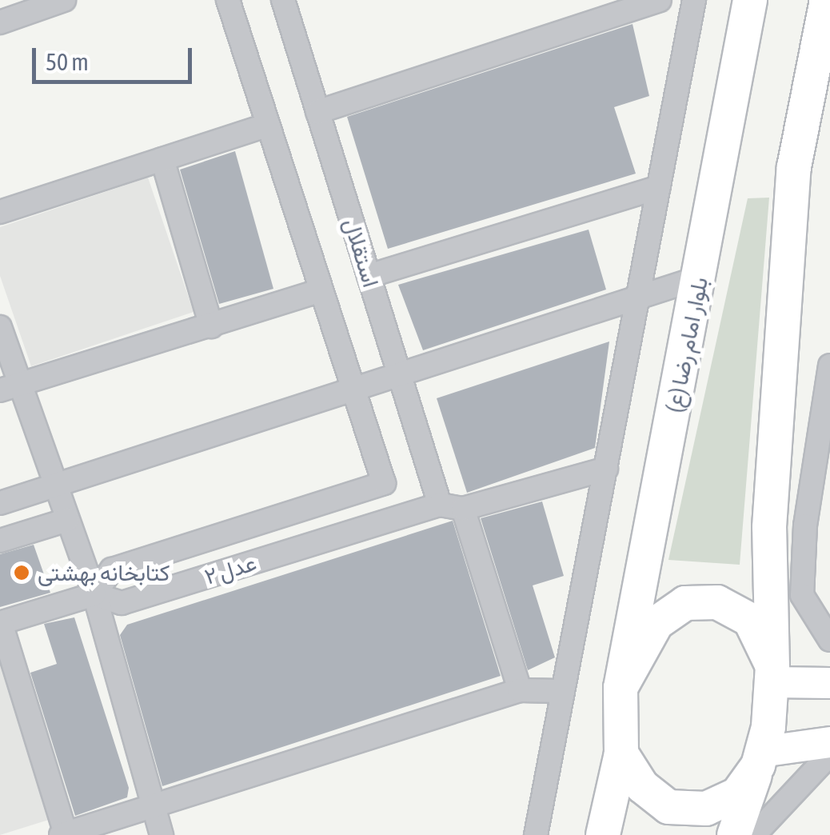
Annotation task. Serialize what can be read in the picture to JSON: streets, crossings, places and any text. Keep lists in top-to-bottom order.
{
  "streets": {
    "main road": ["بلوار امام رضا (ع)"],
    "street": ["استقلال", "عدل ۲"]
  },
  "crossings": [
    ["استقلال", "عدل ۲"]
  ],
  "places": ["کتابخانه بهشتی"],
  "scale_bar": "50 m"
}
